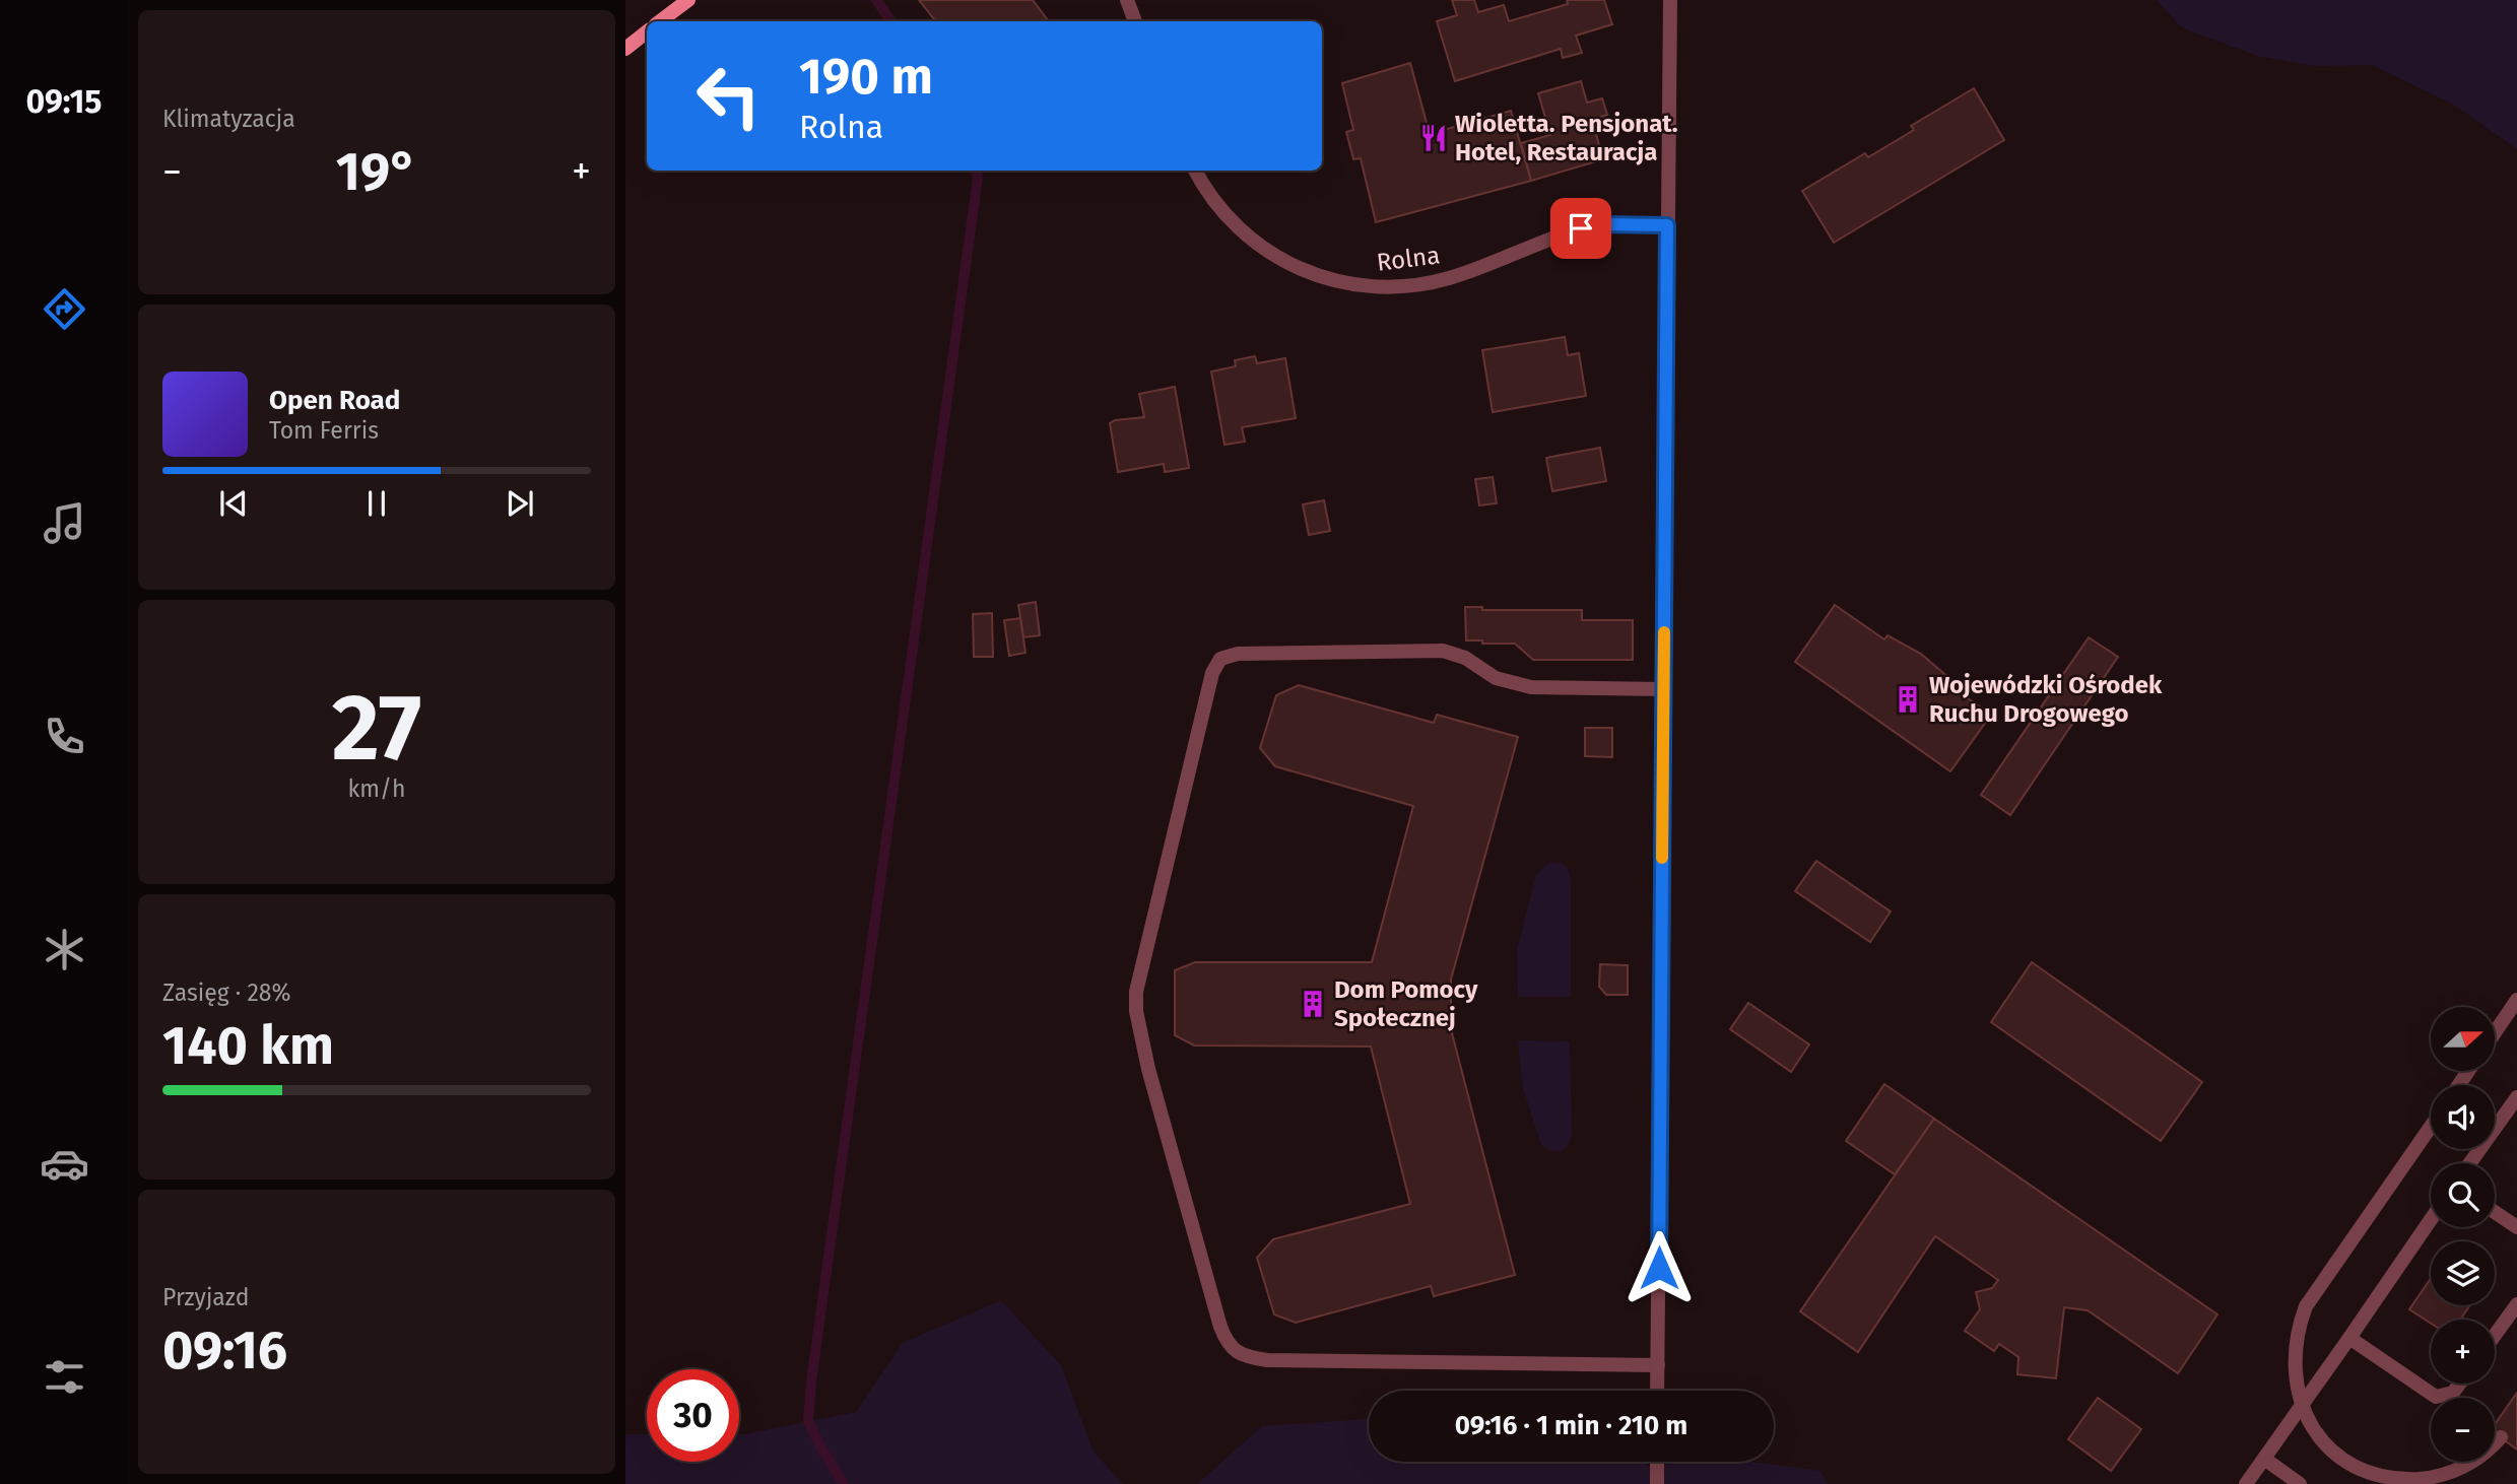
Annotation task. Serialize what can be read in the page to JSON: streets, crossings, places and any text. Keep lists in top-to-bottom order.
{
  "streets": {
    "street": ["Rolna"]
  },
  "places": {
    "restaurant": ["Wioletta. Pensjonat. Hotel, Restauracja"],
    "building": ["Wojewódzki Ośrodek Ruchu Drogowego", "Dom Pomocy Społecznej"]
  },
  "north": "right",
  "page": {
    "tabs": "09:15",
    "tile": [
      "Klimatyzacja",
      ["27", "km/h"],
      ["Zasięg · 28%", "140 km"],
      ["Przyjazd", "09:16"]
    ],
    "turn": ["190 m", "Rolna"],
    "heat": ["−", "19°", "+"],
    "song": ["Open Road", "Tom Ferris"],
    "map_buttons": ["+", "−"],
    "limit": "30",
    "trip": "09:16 · 1 min · 210 m"
  }
}
